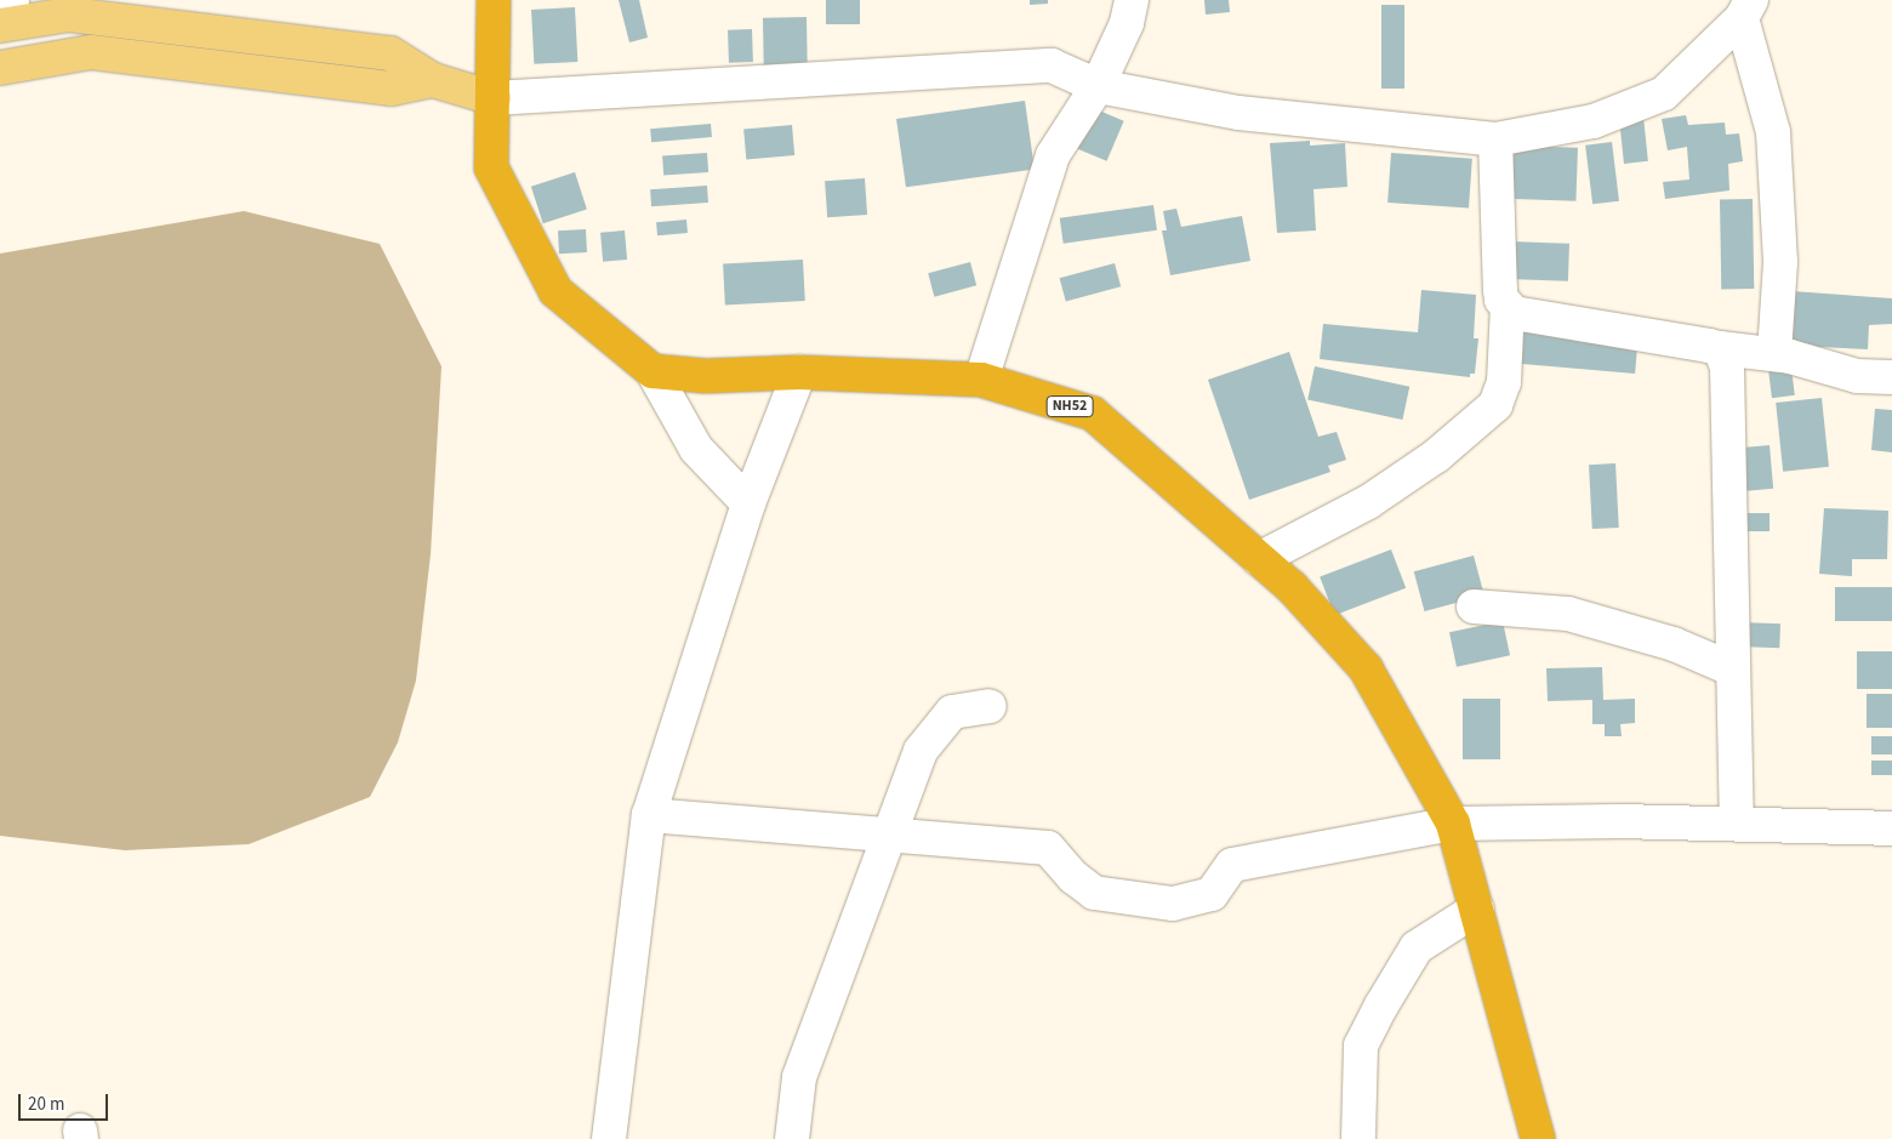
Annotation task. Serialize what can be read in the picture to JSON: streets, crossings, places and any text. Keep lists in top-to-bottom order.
{
  "streets": {
    "highway": ["NH52"]
  },
  "scale_bar": "20 m"
}
